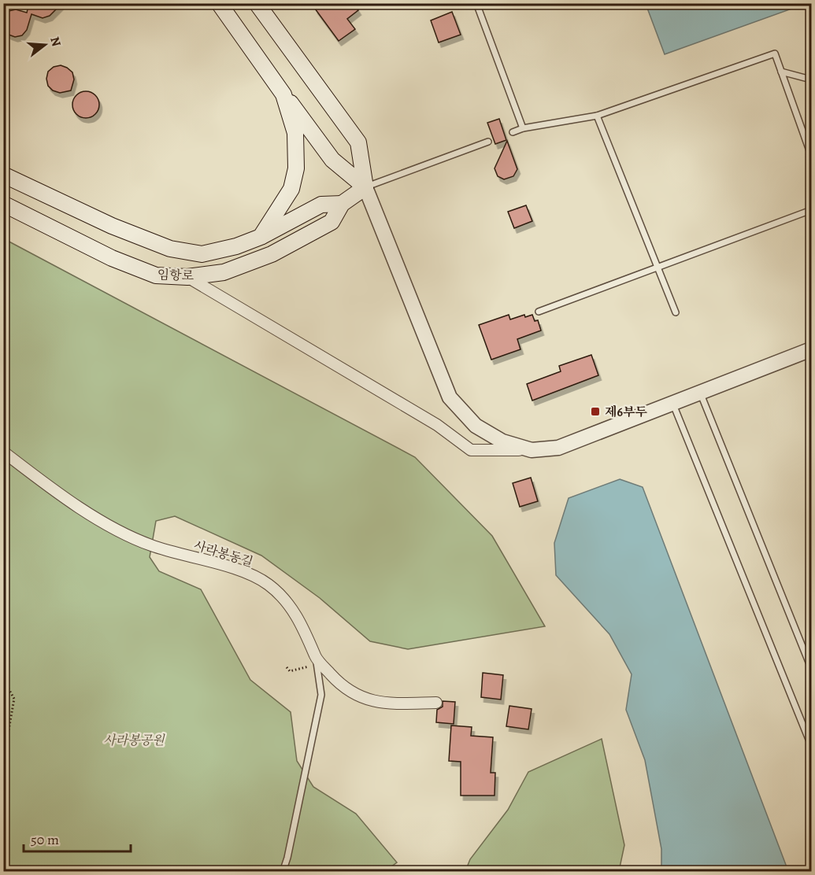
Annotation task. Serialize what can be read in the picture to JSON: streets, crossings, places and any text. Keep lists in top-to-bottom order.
{
  "streets": {
    "main road": ["임항로"],
    "street": ["사라봉동길"]
  },
  "parks": ["사라봉공원"],
  "places": {
    "transit": ["제6부두"]
  },
  "scale_bar": "50 m",
  "north": "right"
}
